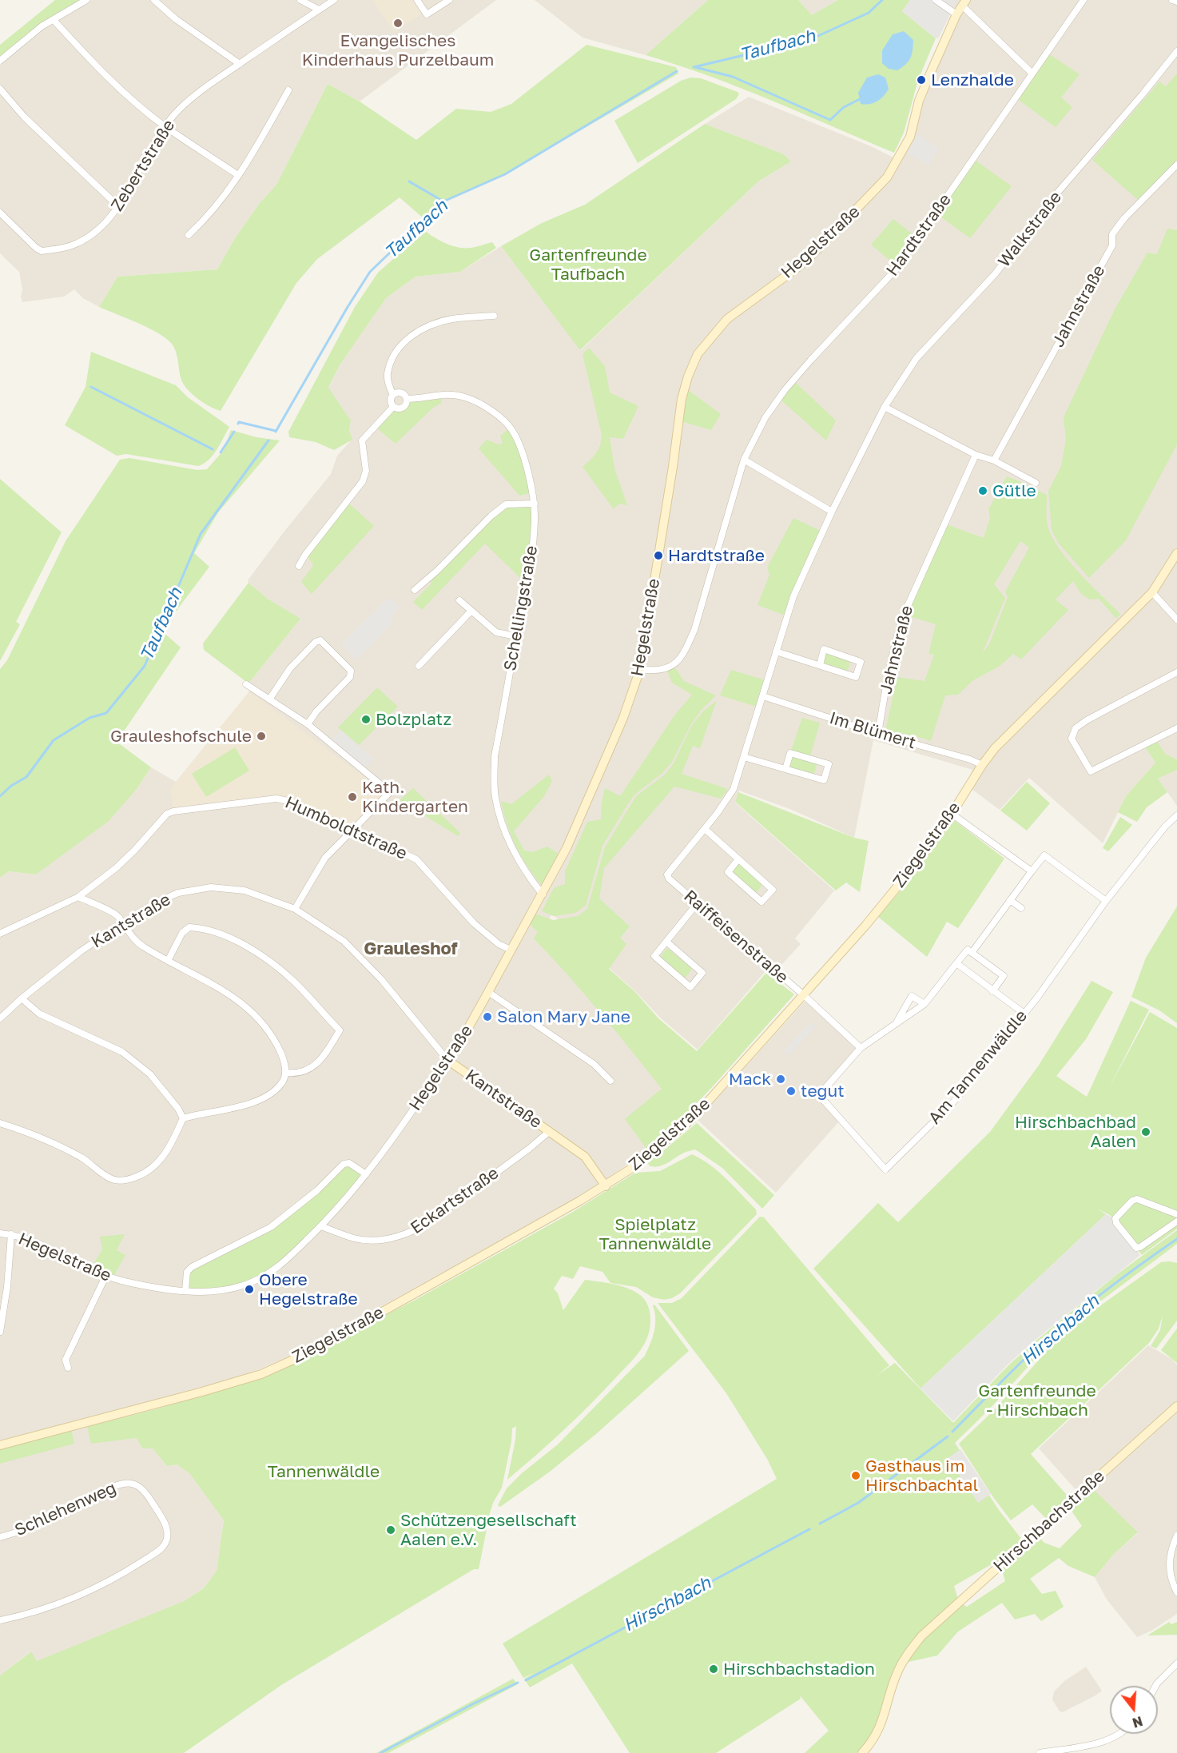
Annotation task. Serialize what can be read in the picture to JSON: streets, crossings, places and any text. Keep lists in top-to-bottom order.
{
  "streets": {
    "street": [
      "Zebertstraße",
      "Walkstraße",
      "Hardtstraße",
      "Hegelstraße",
      "Jahnstraße",
      "Schellingstraße",
      "Im Blümert",
      "Humboldtstraße",
      "Ziegelstraße",
      "Kantstraße",
      "Raiffeisenstraße",
      "Am Tannenwäldle",
      "Eckartstraße",
      "Schlehenweg",
      "Hirschbachstraße"
    ]
  },
  "crossings": [
    ["Hardtstraße", "Hegelstraße"],
    ["Hegelstraße", "Schellingstraße"],
    ["Hegelstraße", "Humboldtstraße"],
    ["Hegelstraße", "Kantstraße"],
    ["Hegelstraße", "Eckartstraße"],
    ["Jahnstraße", "Im Blümert"],
    ["Im Blümert", "Ziegelstraße"],
    ["Ziegelstraße", "Kantstraße"],
    ["Ziegelstraße", "Raiffeisenstraße"],
    ["Kantstraße", "Eckartstraße"]
  ],
  "districts": ["Grauleshof"],
  "water": ["Taufbach", "Hirschbach"],
  "parks": [
    "Gartenfreunde Taufbach",
    "Spielplatz Tannenwäldle",
    "Gartenfreunde - Hirschbach",
    "Tannenwäldle"
  ],
  "places": [
    "Evangelisches Kinderhaus Purzelbaum",
    "Lenzhalde",
    "Gütle",
    "Hardtstraße",
    "Bolzplatz",
    "Grauleshofschule",
    "Kath. Kindergarten",
    "Salon Mary Jane",
    "Mack",
    "tegut",
    "Hirschbachbad Aalen",
    "Obere Hegelstraße",
    "Gasthaus im Hirschbachtal",
    "Schützengesellschaft Aalen e.V.",
    "Hirschbachstadion"
  ],
  "north": "bottom"
}
